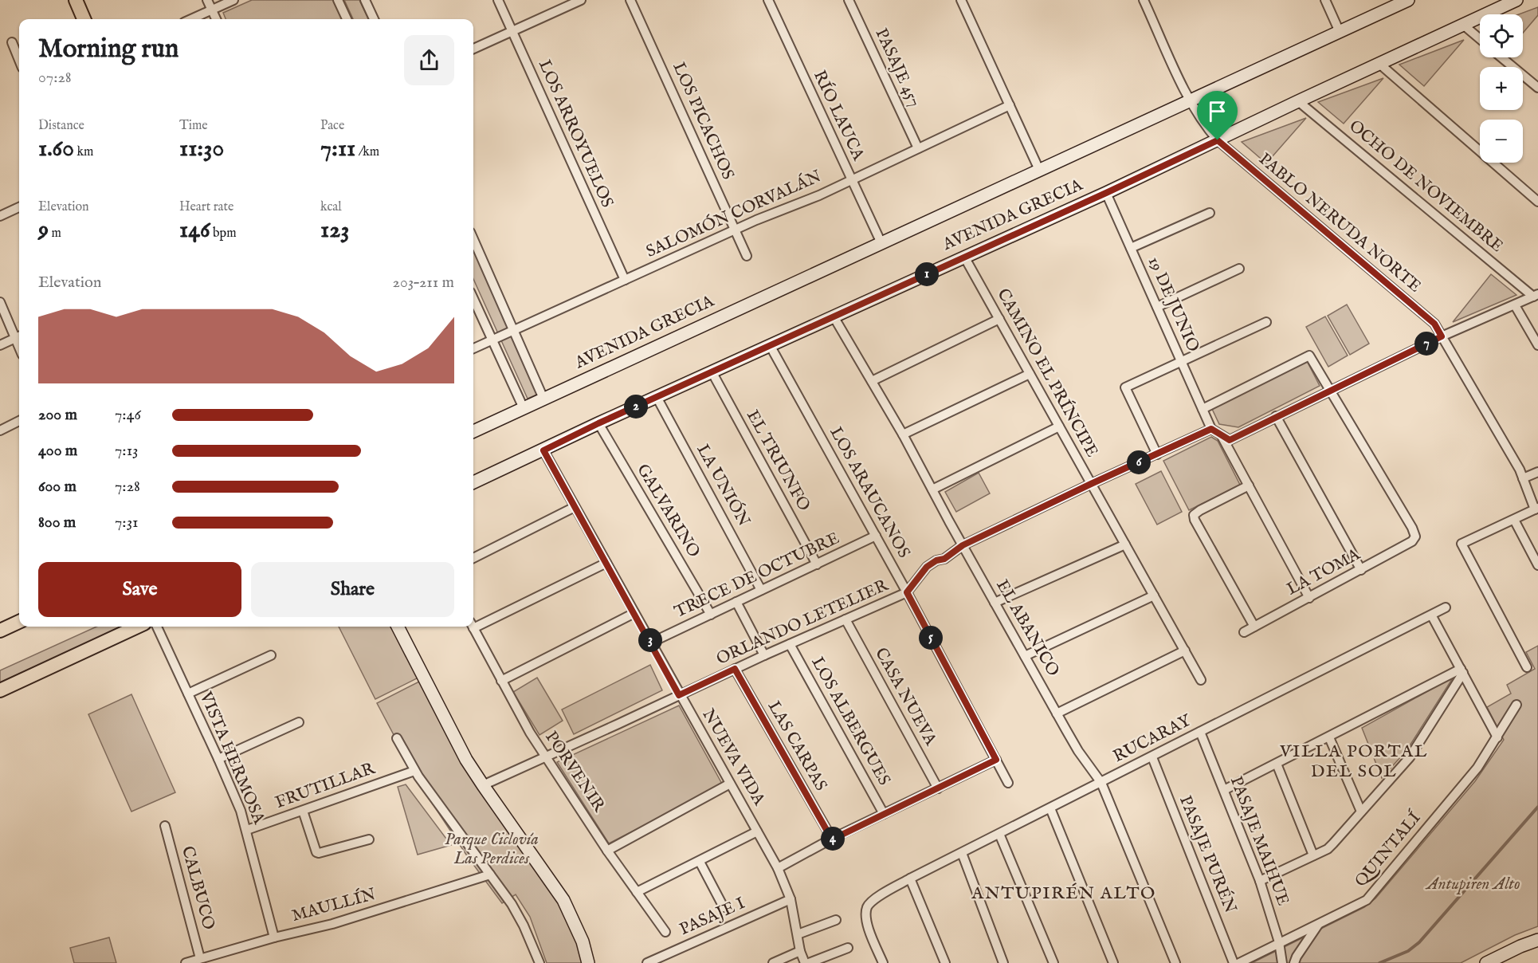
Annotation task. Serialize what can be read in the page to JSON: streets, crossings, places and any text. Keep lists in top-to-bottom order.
{
  "streets": {
    "main road": ["AVENIDA GRECIA"],
    "street": [
      "PASAJE 457",
      "RÍO LAUCA",
      "LOS PICACHOS",
      "LOS ARROYUELOS",
      "OCHO DE NOVIEMBRE",
      "SALOMÓN CORVALÁN",
      "PABLO NERUDA NORTE",
      "19 DE JUNIO",
      "CAMINO EL PRÍNCIPE",
      "EL TRIUNFO",
      "LA UNIÓN",
      "LOS ARAUCANOS",
      "GALVARINO",
      "LA TOMA",
      "TRECE DE OCTUBRE",
      "ORLANDO LETELIER",
      "EL ABANICO",
      "CASA NUEVA",
      "LOS ALBERGUES",
      "RUCARAY",
      "LAS CARPAS",
      "NUEVA VIDA",
      "VISTA HERMOSA",
      "PORVENIR",
      "FRUTILLAR",
      "PASAJE MAIHUE",
      "QUINTALÍ",
      "PASAJE PURÉN",
      "CALBUCO",
      "MAULLÍN",
      "PASAJE I"
    ]
  },
  "crossings": [
    ["PASAJE 457", "SALOMÓN CORVALÁN"],
    ["RÍO LAUCA", "SALOMÓN CORVALÁN"],
    ["RÍO LAUCA", "AVENIDA GRECIA"],
    ["LOS PICACHOS", "SALOMÓN CORVALÁN"],
    ["LOS ARROYUELOS", "SALOMÓN CORVALÁN"],
    ["OCHO DE NOVIEMBRE", "AVENIDA GRECIA"],
    ["AVENIDA GRECIA", "PABLO NERUDA NORTE"],
    ["AVENIDA GRECIA", "19 DE JUNIO"],
    ["AVENIDA GRECIA", "CAMINO EL PRÍNCIPE"],
    ["AVENIDA GRECIA", "EL TRIUNFO"],
    ["AVENIDA GRECIA", "LA UNIÓN"],
    ["AVENIDA GRECIA", "LOS ARAUCANOS"],
    ["AVENIDA GRECIA", "GALVARINO"],
    ["AVENIDA GRECIA", "EL ABANICO"],
    ["AVENIDA GRECIA", "NUEVA VIDA"],
    ["19 DE JUNIO", "ORLANDO LETELIER"],
    ["CAMINO EL PRÍNCIPE", "ORLANDO LETELIER"],
    ["EL TRIUNFO", "TRECE DE OCTUBRE"],
    ["LA UNIÓN", "TRECE DE OCTUBRE"],
    ["LOS ARAUCANOS", "TRECE DE OCTUBRE"],
    ["LOS ARAUCANOS", "ORLANDO LETELIER"],
    ["GALVARINO", "TRECE DE OCTUBRE"],
    ["TRECE DE OCTUBRE", "NUEVA VIDA"],
    ["ORLANDO LETELIER", "EL ABANICO"],
    ["ORLANDO LETELIER", "CASA NUEVA"],
    ["ORLANDO LETELIER", "LOS ALBERGUES"],
    ["ORLANDO LETELIER", "LAS CARPAS"],
    ["ORLANDO LETELIER", "NUEVA VIDA"],
    ["ORLANDO LETELIER", "PORVENIR"],
    ["EL ABANICO", "RUCARAY"],
    ["RUCARAY", "PASAJE MAIHUE"],
    ["RUCARAY", "PASAJE PURÉN"],
    ["NUEVA VIDA", "PASAJE I"],
    ["VISTA HERMOSA", "FRUTILLAR"],
    ["VISTA HERMOSA", "MAULLÍN"],
    ["PASAJE MAIHUE", "QUINTALÍ"],
    ["CALBUCO", "MAULLÍN"]
  ],
  "districts": ["VILLA PORTAL DEL SOL", "ANTUPIRÉN ALTO"],
  "parks": ["Parque Ciclovía Las Perdices", "Antupiren Alto"],
  "page": {
    "map_buttons": ["+", "−"],
    "heading": ["Morning run", "07:28"],
    "stats": [
      ["Distance", "1.60 km"],
      ["Time", "11:30"],
      ["Pace", "7:11 /km"],
      ["Elevation", "9 m"],
      ["Heart rate", "146 bpm"],
      ["kcal", "123"]
    ],
    "pins": [
      "1",
      "7",
      "2",
      "6",
      "5",
      "3",
      "4"
    ],
    "chart": ["Elevation", "203–211 m"],
    "list": [
      {
        "name": "200 m",
        "note": "7:46"
      },
      {
        "name": "400 m",
        "note": "7:13"
      },
      {
        "name": "600 m",
        "note": "7:28"
      },
      {
        "name": "800 m",
        "note": "7:31"
      }
    ],
    "buttons": ["Save", "Share"]
  }
}
